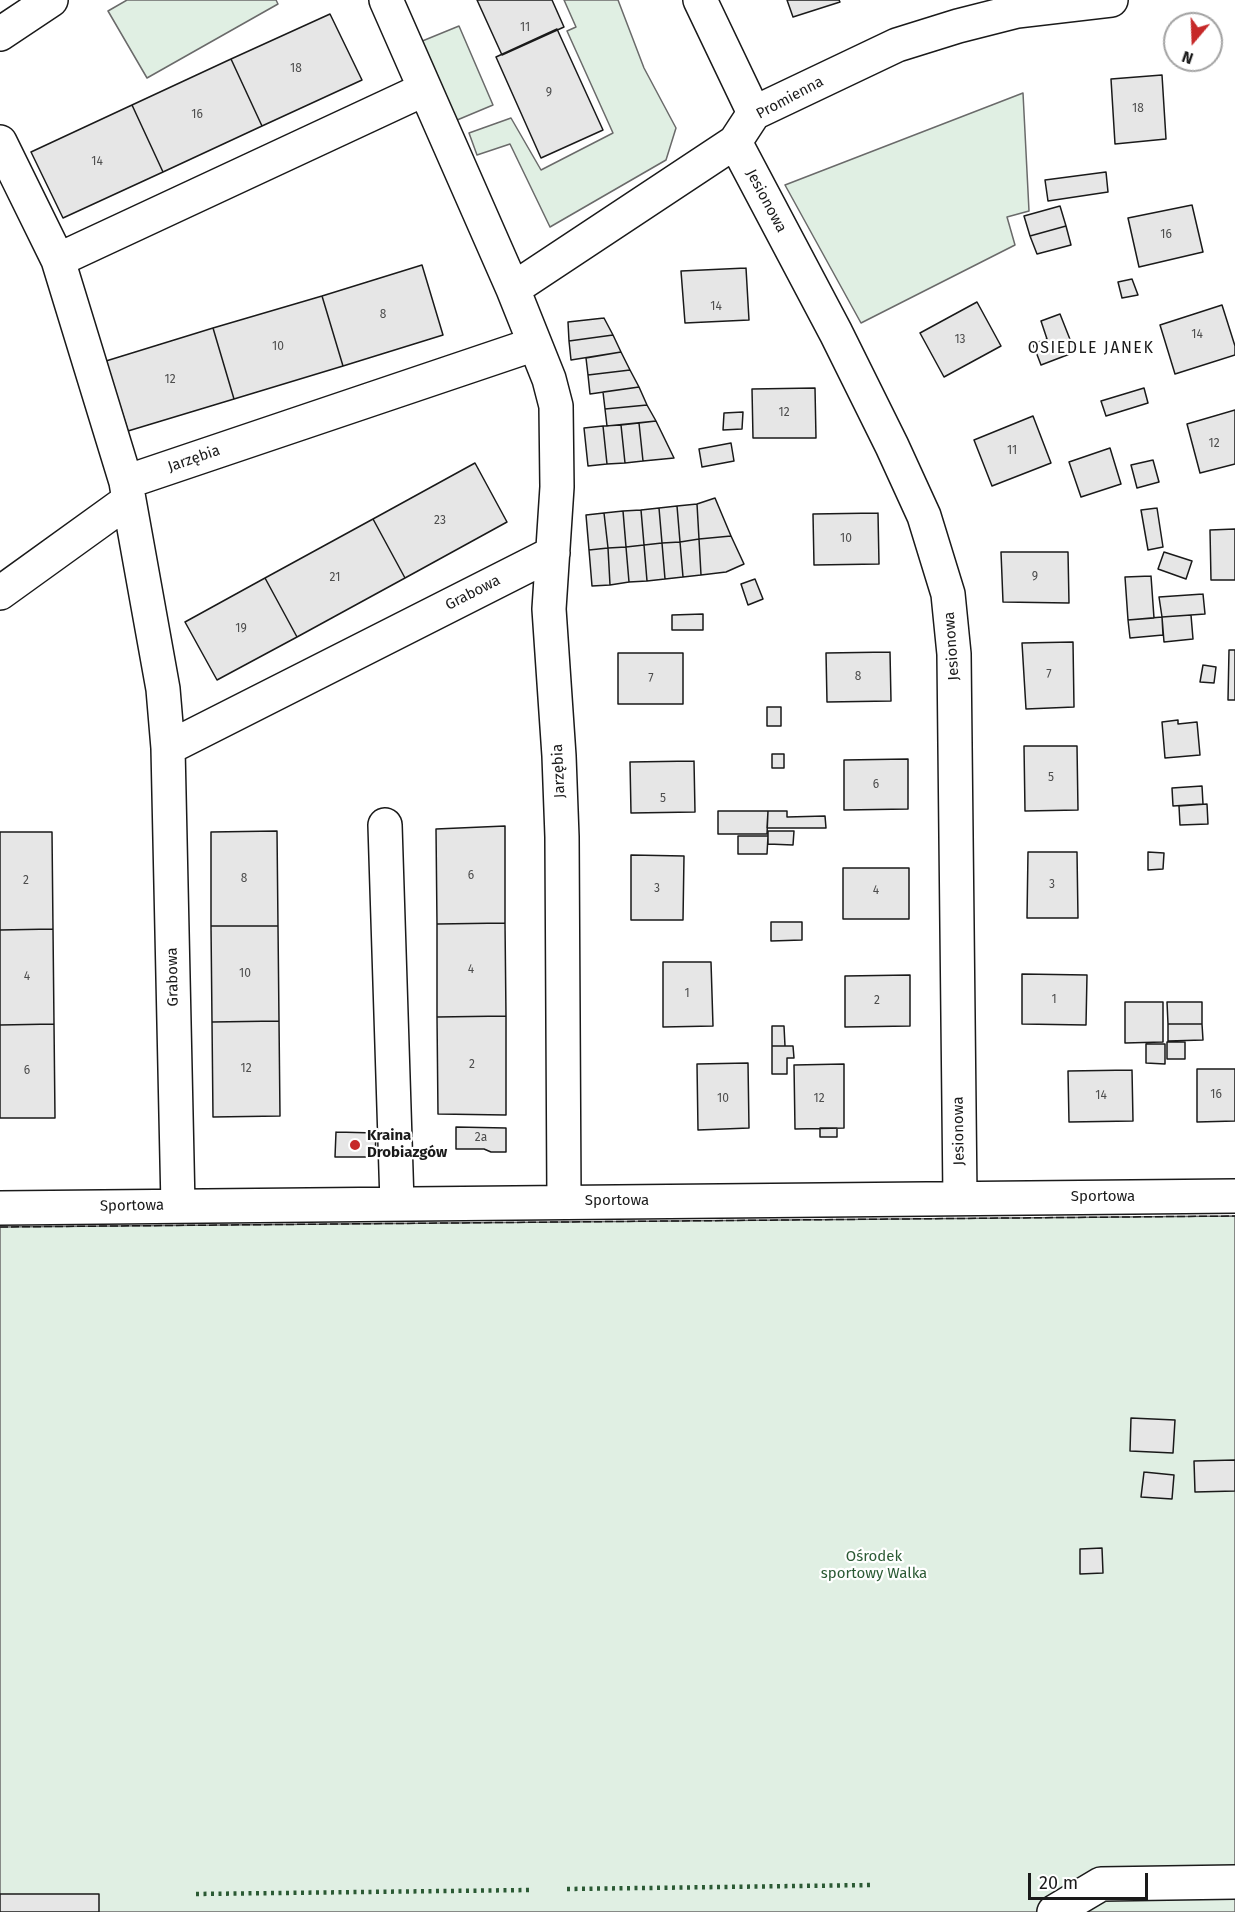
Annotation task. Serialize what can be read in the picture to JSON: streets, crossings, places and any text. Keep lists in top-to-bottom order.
{
  "streets": {
    "street": [
      "Promienna",
      "Jesionowa",
      "Jarzębia",
      "Grabowa",
      "Sportowa"
    ]
  },
  "crossings": [
    ["Promienna", "Jesionowa"],
    ["Promienna", "Jarzębia"],
    ["Jesionowa", "Sportowa"],
    ["Jarzębia", "Grabowa"],
    ["Jarzębia", "Sportowa"],
    ["Grabowa", "Sportowa"]
  ],
  "districts": ["OSIEDLE JANEK"],
  "parks": ["Ośrodek sportowy Walka"],
  "places": ["Kraina Drobiazgów"],
  "house_numbers": [
    "11",
    "18",
    "9",
    "18",
    "16",
    "14",
    "16",
    "14",
    "8",
    "14",
    "13",
    "10",
    "12",
    "12",
    "12",
    "11",
    "23",
    "10",
    "9",
    "21",
    "19",
    "7",
    "8",
    "7",
    "5",
    "6",
    "5",
    "6",
    "8",
    "2",
    "3",
    "3",
    "4",
    "4",
    "10",
    "4",
    "1",
    "1",
    "2",
    "2",
    "12",
    "6",
    "16",
    "14",
    "10",
    "12",
    "2a"
  ],
  "scale_bar": "20 m",
  "north": "bottom"
}
